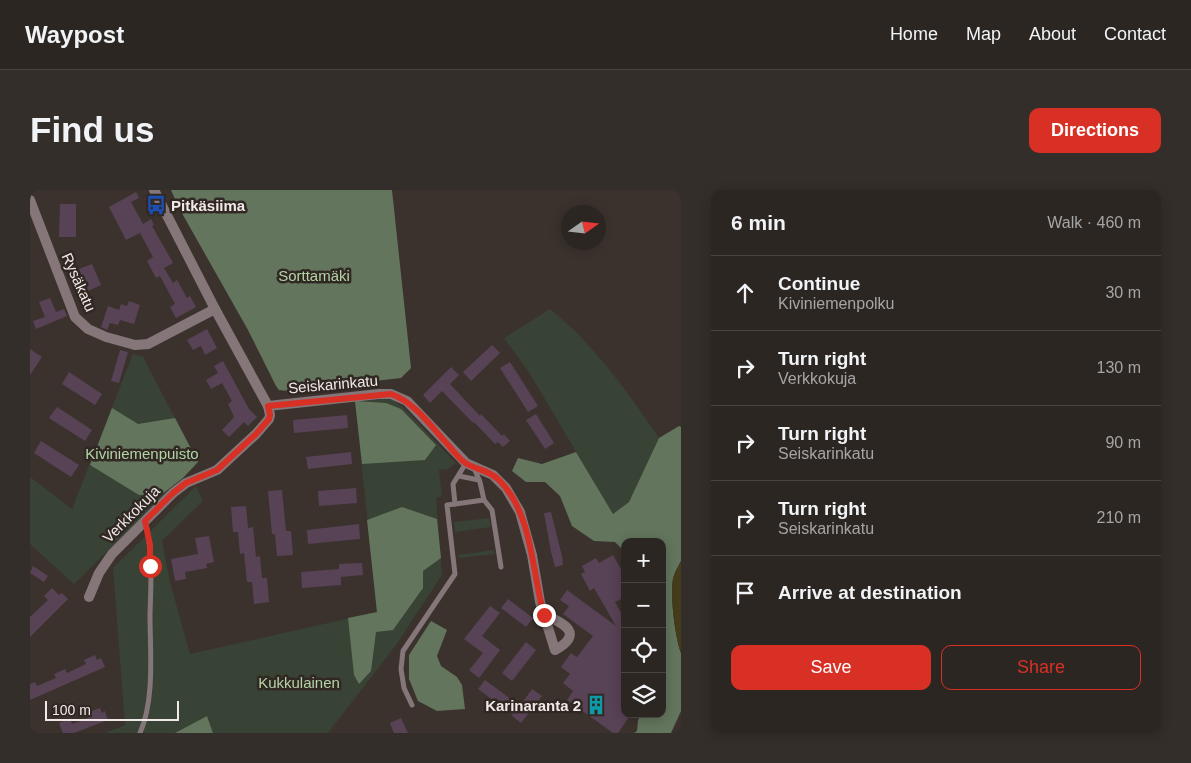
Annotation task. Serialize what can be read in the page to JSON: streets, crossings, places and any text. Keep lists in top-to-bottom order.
{
  "streets": {
    "street": ["Rysäkatu", "Seiskarinkatu", "Verkkokuja"]
  },
  "crossings": [
    ["Seiskarinkatu", "Verkkokuja"]
  ],
  "parks": ["Sorttamäki", "Kiviniemenpuisto", "Kukkulainen"],
  "places": {
    "bus stop": ["Pitkäsiima"],
    "building": ["Karinaranta 2"]
  },
  "scale_bar": "100 m",
  "north": "right",
  "page": {
    "header": "Waypost",
    "nav": [
      "Home",
      "Map",
      "About",
      "Contact"
    ],
    "buttons": [
      "Directions",
      ["Save", "Share"]
    ],
    "title": "Find us",
    "heading": ["6 min", "Walk · 460 m"],
    "list": [
      ["Continue", "Kiviniemenpolku", "30 m"],
      ["Turn right", "Verkkokuja", "130 m"],
      ["Turn right", "Seiskarinkatu", "90 m"],
      ["Turn right", "Seiskarinkatu", "210 m"],
      "Arrive at destination"
    ],
    "map_buttons": ["+", "−"],
    "scale": "100 m"
  }
}
